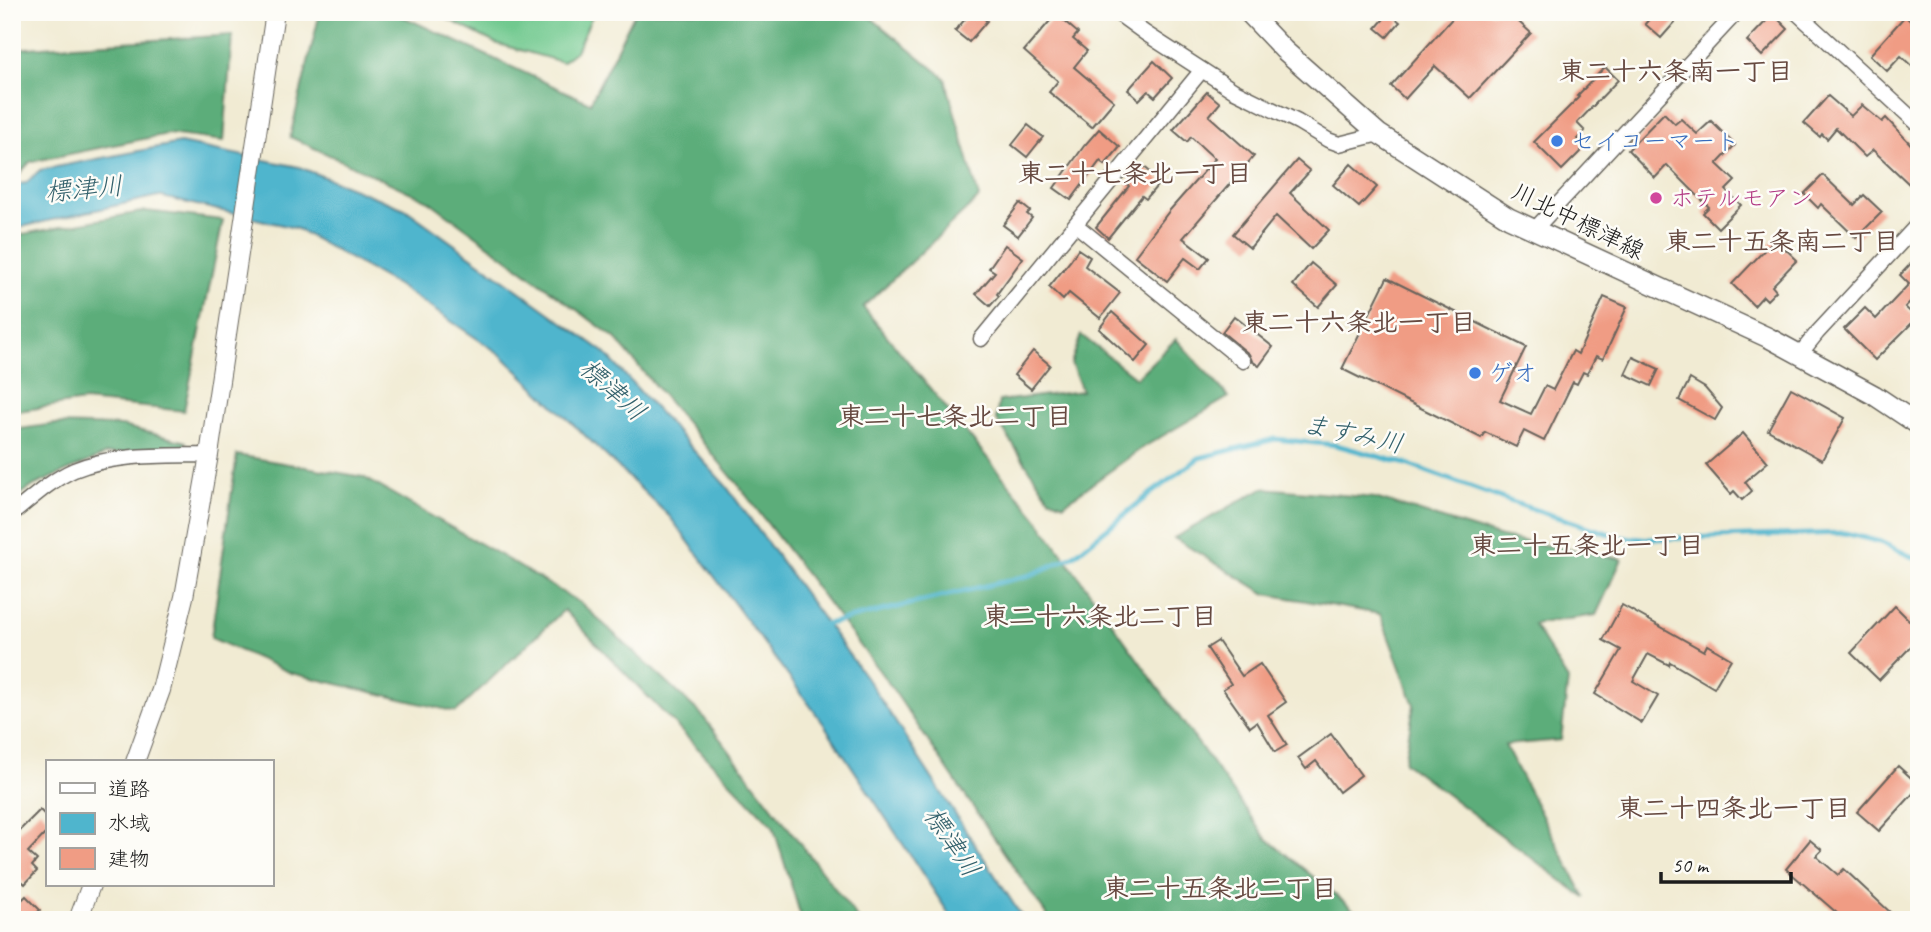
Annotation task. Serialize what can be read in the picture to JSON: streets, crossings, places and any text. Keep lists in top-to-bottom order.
{
  "streets": {
    "main road": ["川北中標津線"]
  },
  "districts": [
    "東二十六条南一丁目",
    "東二十七条北一丁目",
    "東二十五条南二丁目",
    "東二十六条北一丁目",
    "東二十七条北二丁目",
    "東二十五条北一丁目",
    "東二十六条北二丁目",
    "東二十四条北一丁目",
    "東二十五条北二丁目"
  ],
  "water": ["標津川", "ますみ川"],
  "places": ["セイコーマート", "ホテルモアン", "ゲオ"],
  "legend": ["道路", "水域", "建物"],
  "scale_bar": "50 m"
}
